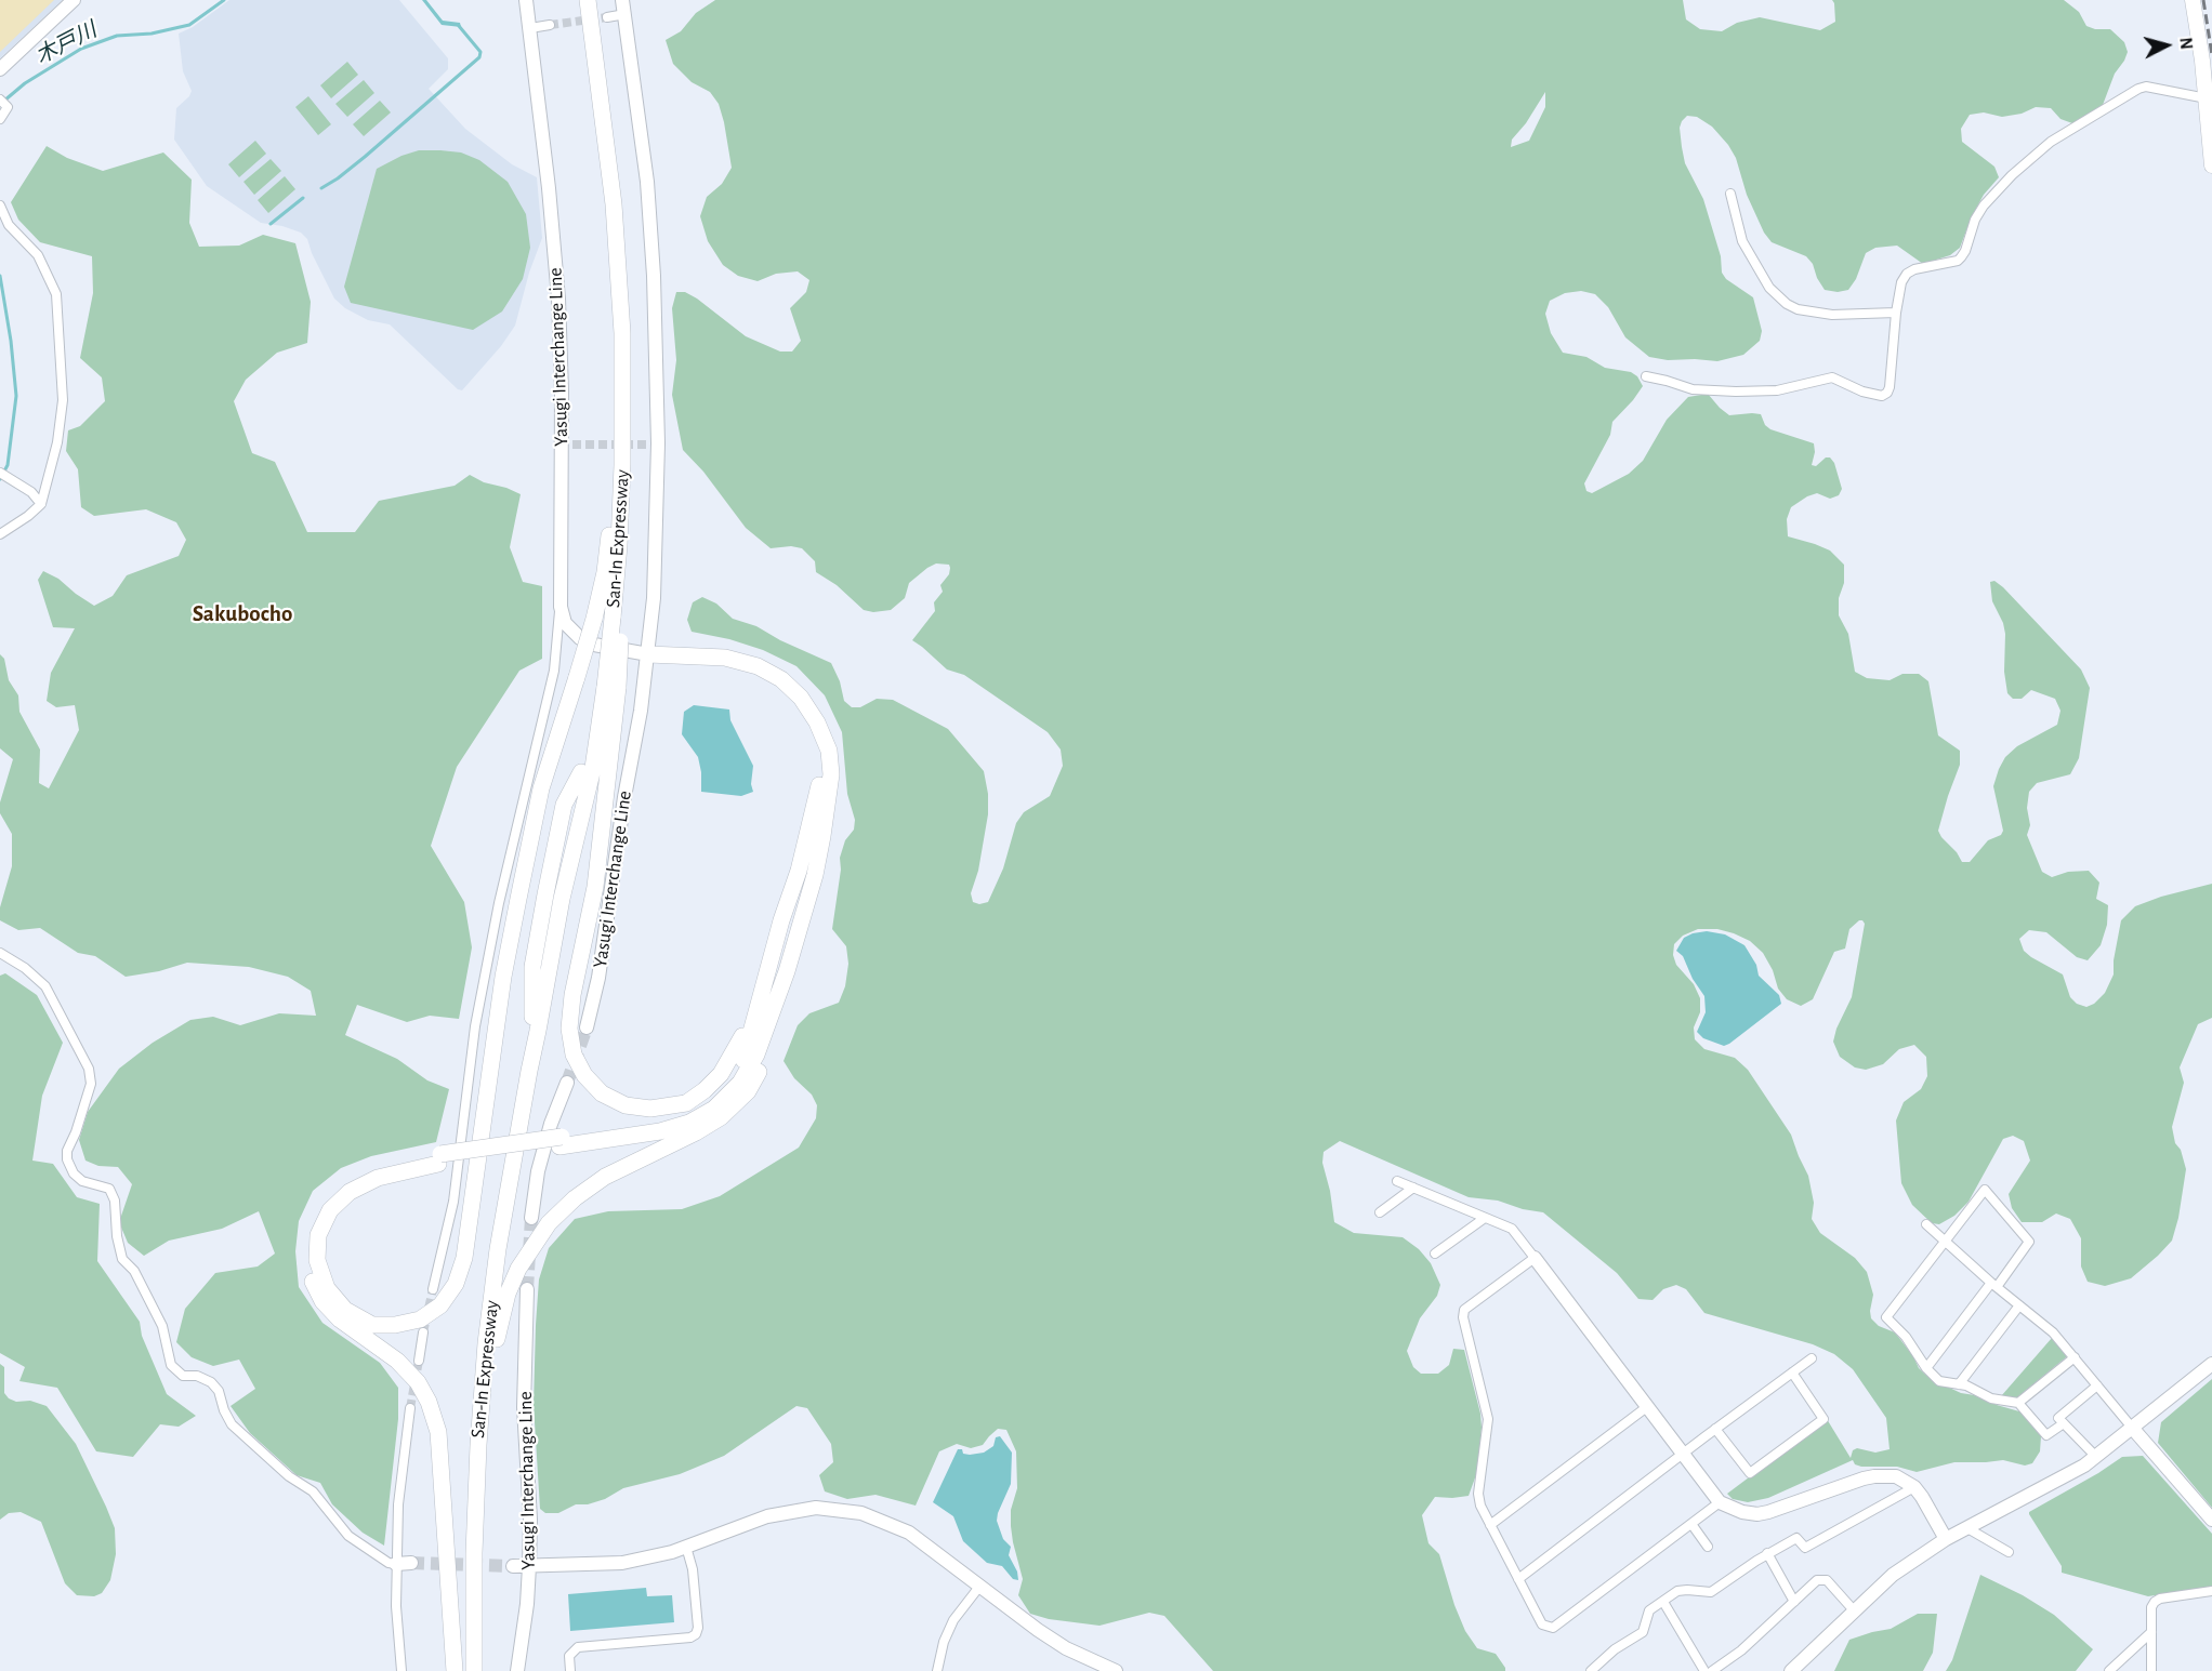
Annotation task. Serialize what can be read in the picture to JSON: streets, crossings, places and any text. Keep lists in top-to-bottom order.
{
  "streets": {
    "highway": ["San-In Expressway"],
    "main road": ["Yasugi Interchange Line"]
  },
  "districts": ["Sakubocho"],
  "water": ["木戸川"],
  "north": "right"
}
